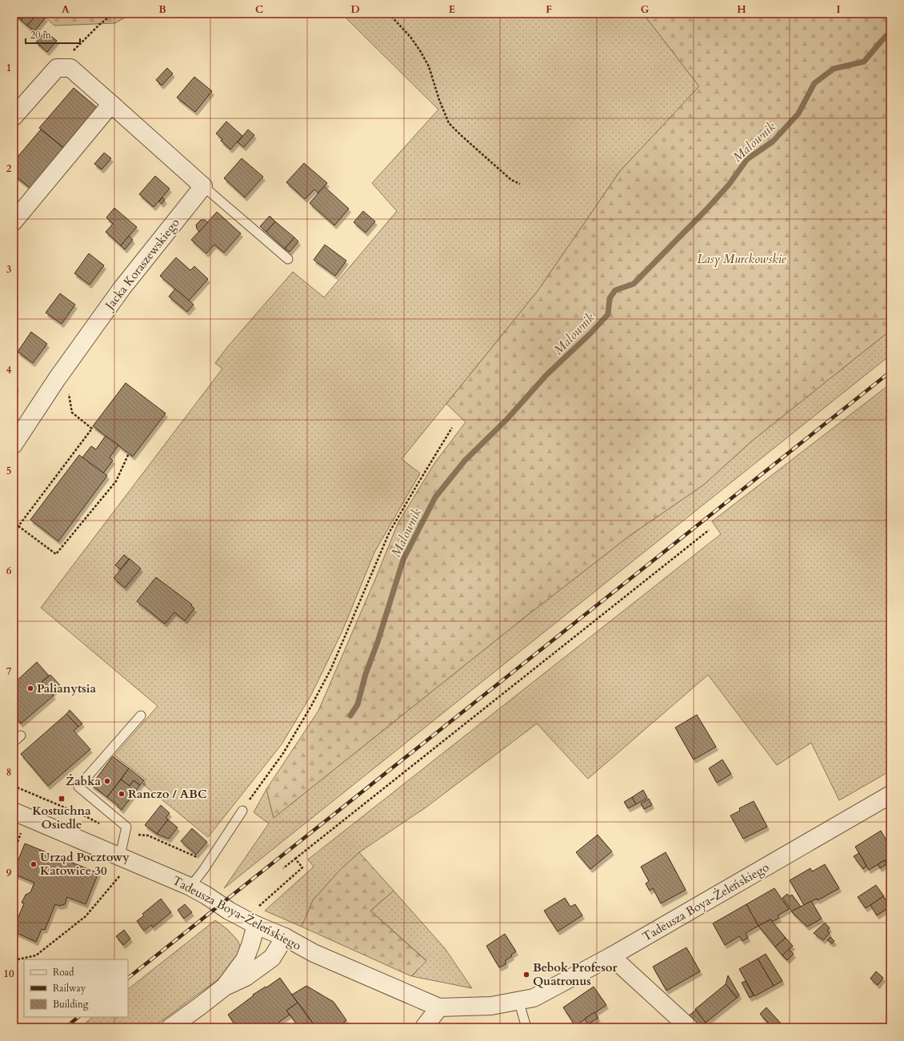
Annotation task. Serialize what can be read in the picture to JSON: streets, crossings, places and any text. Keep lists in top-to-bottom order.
{
  "streets": {
    "street": ["Jacka Koraszewskiego", "Tadeusza Boya-Żeleńskiego"]
  },
  "water": ["Malownik"],
  "parks": ["Lasy Murckowskie"],
  "places": {
    "other": [
      "Palianytsia",
      "Żabka",
      "Ranczo / ABC",
      "Urząd Pocztowy Katowice 30",
      "Bebok Profesor Quatronus"
    ],
    "transit": ["Kostuchna Osiedle"]
  },
  "legend": ["Road", "Railway", "Building"],
  "scale_bar": "20 m",
  "grid": {
    "columns": [
      "A",
      "B",
      "C",
      "D",
      "E",
      "F",
      "G",
      "H",
      "I"
    ],
    "rows": [
      "1",
      "2",
      "3",
      "4",
      "5",
      "6",
      "7",
      "8",
      "9",
      "10"
    ]
  }
}
